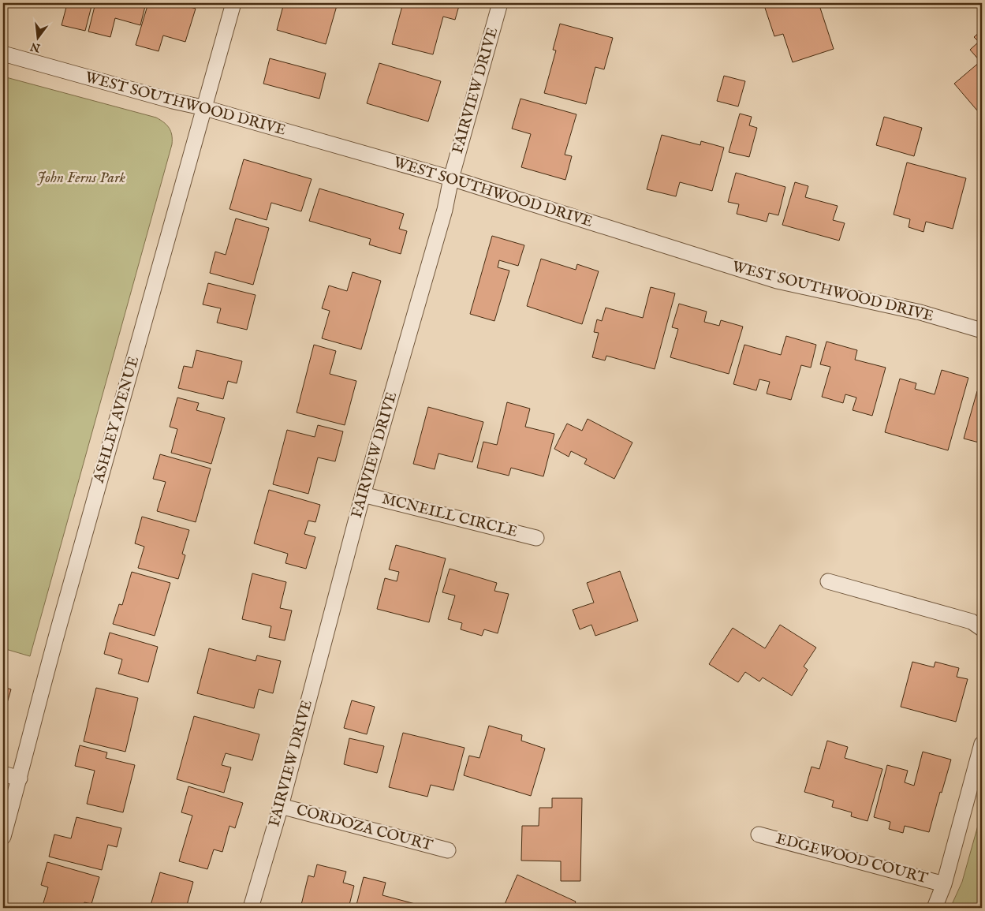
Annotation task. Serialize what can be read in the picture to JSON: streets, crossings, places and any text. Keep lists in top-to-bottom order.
{
  "streets": {
    "street": [
      "FAIRVIEW DRIVE",
      "WEST SOUTHWOOD DRIVE",
      "ASHLEY AVENUE",
      "MCNEILL CIRCLE",
      "CORDOZA COURT",
      "EDGEWOOD COURT"
    ]
  },
  "crossings": [
    ["FAIRVIEW DRIVE", "WEST SOUTHWOOD DRIVE"],
    ["FAIRVIEW DRIVE", "MCNEILL CIRCLE"],
    ["FAIRVIEW DRIVE", "CORDOZA COURT"],
    ["WEST SOUTHWOOD DRIVE", "ASHLEY AVENUE"]
  ],
  "parks": ["John Ferns Park"],
  "north": "bottom"
}
